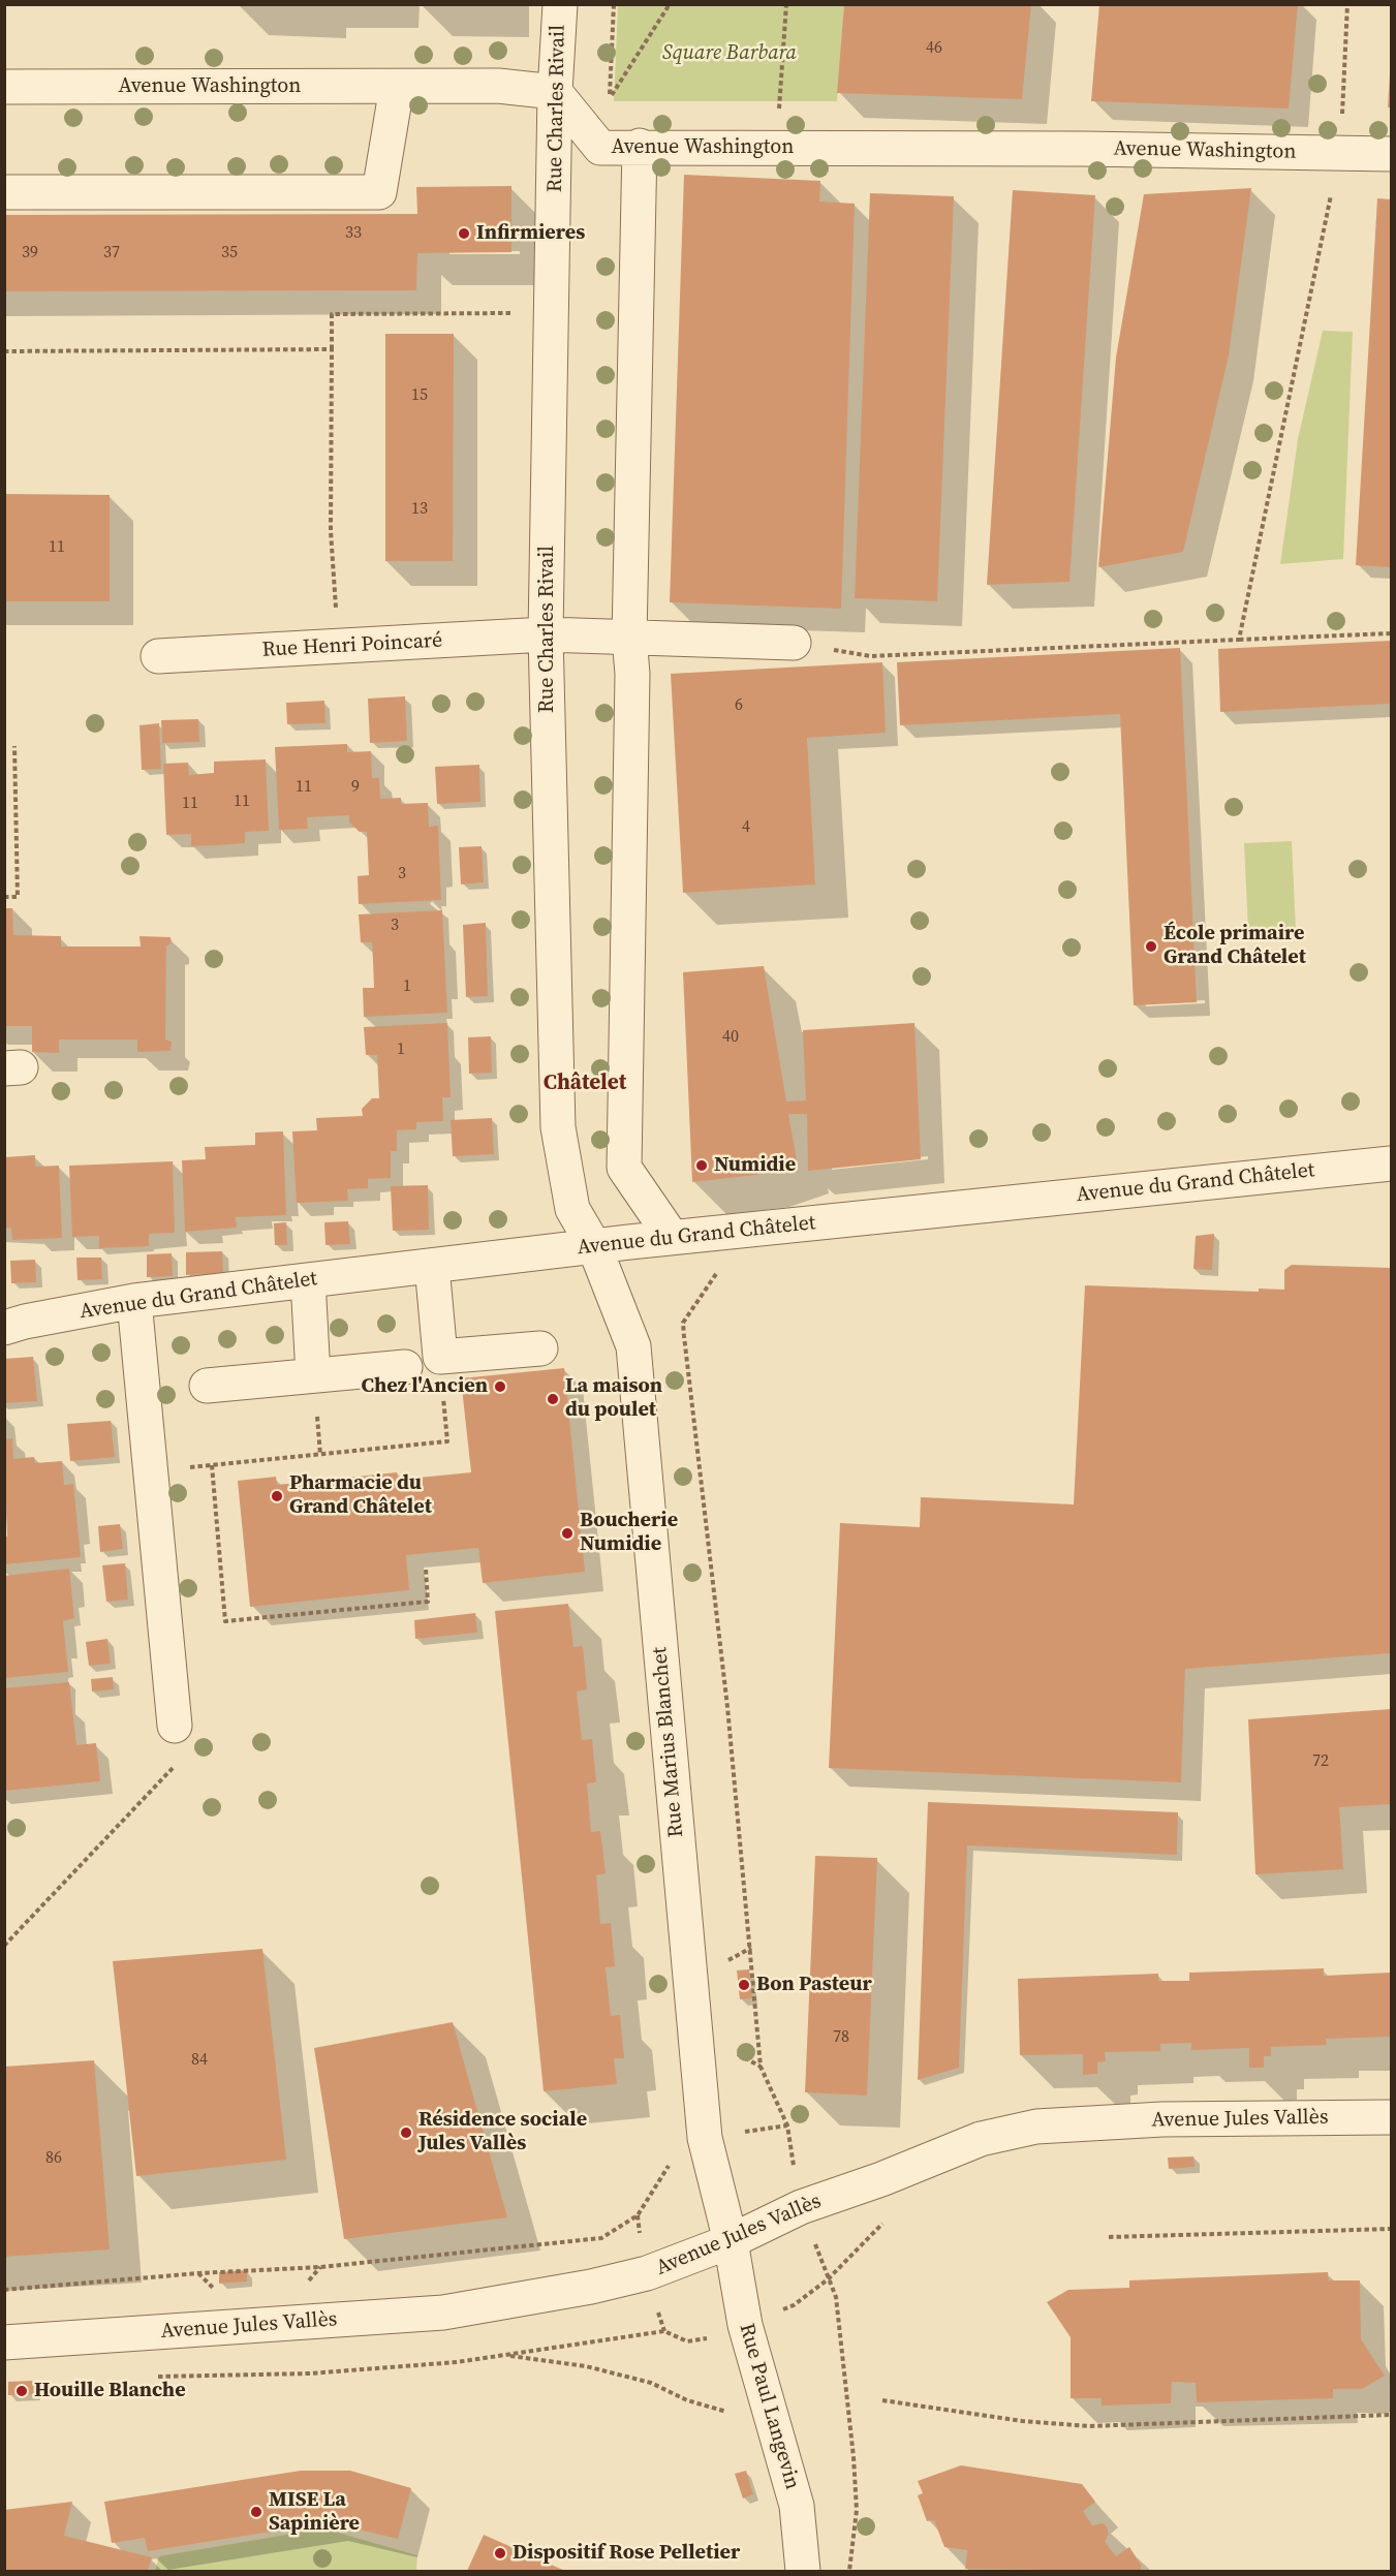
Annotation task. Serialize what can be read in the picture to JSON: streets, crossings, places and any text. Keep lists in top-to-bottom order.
{
  "streets": {
    "street": [
      "Avenue Washington",
      "Rue Charles Rivail",
      "Rue Henri Poincaré",
      "Avenue du Grand Châtelet",
      "Rue Marius Blanchet",
      "Avenue Jules Vallès",
      "Rue Paul Langevin"
    ]
  },
  "crossings": [
    ["Avenue Washington", "Rue Charles Rivail"],
    ["Rue Charles Rivail", "Rue Henri Poincaré"],
    ["Rue Charles Rivail", "Avenue du Grand Châtelet"],
    ["Rue Charles Rivail", "Rue Marius Blanchet"],
    ["Avenue du Grand Châtelet", "Rue Marius Blanchet"],
    ["Rue Marius Blanchet", "Avenue Jules Vallès"],
    ["Rue Marius Blanchet", "Rue Paul Langevin"],
    ["Avenue Jules Vallès", "Rue Paul Langevin"]
  ],
  "districts": ["Châtelet"],
  "parks": ["Square Barbara"],
  "places": [
    "Infirmieres",
    "École primaire Grand Châtelet",
    "Numidie",
    "Chez l'Ancien",
    "La maison du poulet",
    "Pharmacie du Grand Châtelet",
    "Boucherie Numidie",
    "Bon Pasteur",
    "Résidence sociale Jules Vallès",
    "Houille Blanche",
    "MISE La Sapinière",
    "Dispositif Rose Pelletier"
  ],
  "house_numbers": [
    "46",
    "33",
    "39",
    "37",
    "35",
    "15",
    "13",
    "11",
    "6",
    "11",
    "9",
    "11",
    "11",
    "4",
    "3",
    "3",
    "1",
    "40",
    "1",
    "72",
    "78",
    "84",
    "86"
  ]
}
